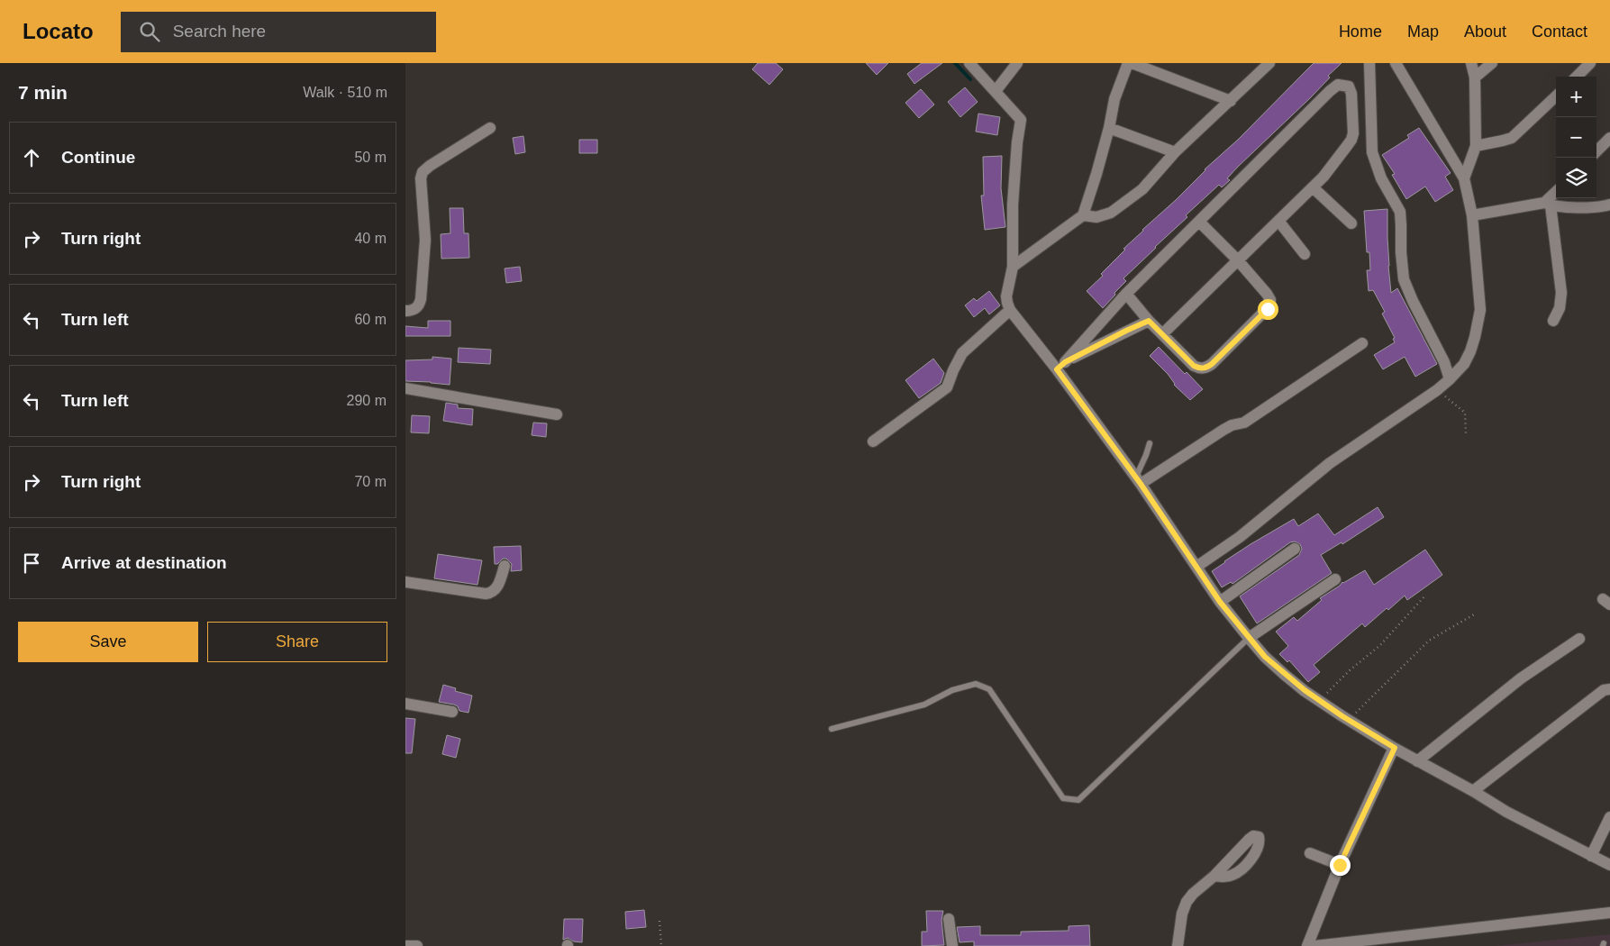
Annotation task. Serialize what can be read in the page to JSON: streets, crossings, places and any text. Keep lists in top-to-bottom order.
{
  "page": {
    "header": "Locato",
    "search": "Search here",
    "nav": [
      "Home",
      "Map",
      "About",
      "Contact"
    ],
    "heading": ["7 min", "Walk · 510 m"],
    "map_buttons": ["+", "−"],
    "list": [
      ["Continue", "50 m"],
      ["Turn right", "40 m"],
      ["Turn left", "60 m"],
      ["Turn left", "290 m"],
      ["Turn right", "70 m"],
      "Arrive at destination"
    ],
    "buttons": ["Save", "Share"]
  }
}
